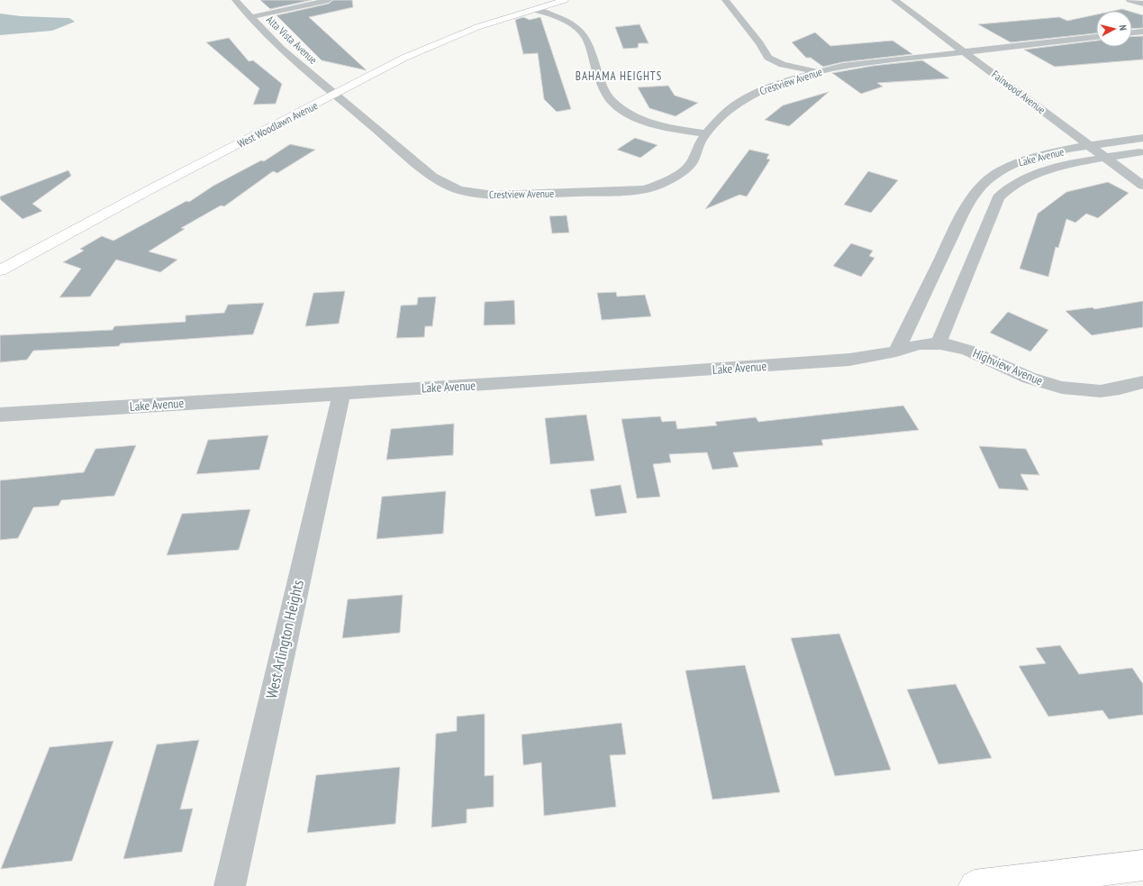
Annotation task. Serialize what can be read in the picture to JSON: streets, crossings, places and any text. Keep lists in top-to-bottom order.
{
  "streets": {
    "street": [
      "Alta Vista Avenue",
      "Crestview Avenue",
      "Fairwood Avenue",
      "West Woodlawn Avenue",
      "Lake Avenue",
      "Highview Avenue",
      "West Arlington Heights"
    ]
  },
  "crossings": [
    ["Alta Vista Avenue", "Crestview Avenue"],
    ["Alta Vista Avenue", "West Woodlawn Avenue"],
    ["Crestview Avenue", "Fairwood Avenue"],
    ["Crestview Avenue", "West Woodlawn Avenue"],
    ["Fairwood Avenue", "Lake Avenue"],
    ["Lake Avenue", "Highview Avenue"],
    ["Lake Avenue", "West Arlington Heights"]
  ],
  "districts": ["BAHAMA HEIGHTS"],
  "north": "right"
}
